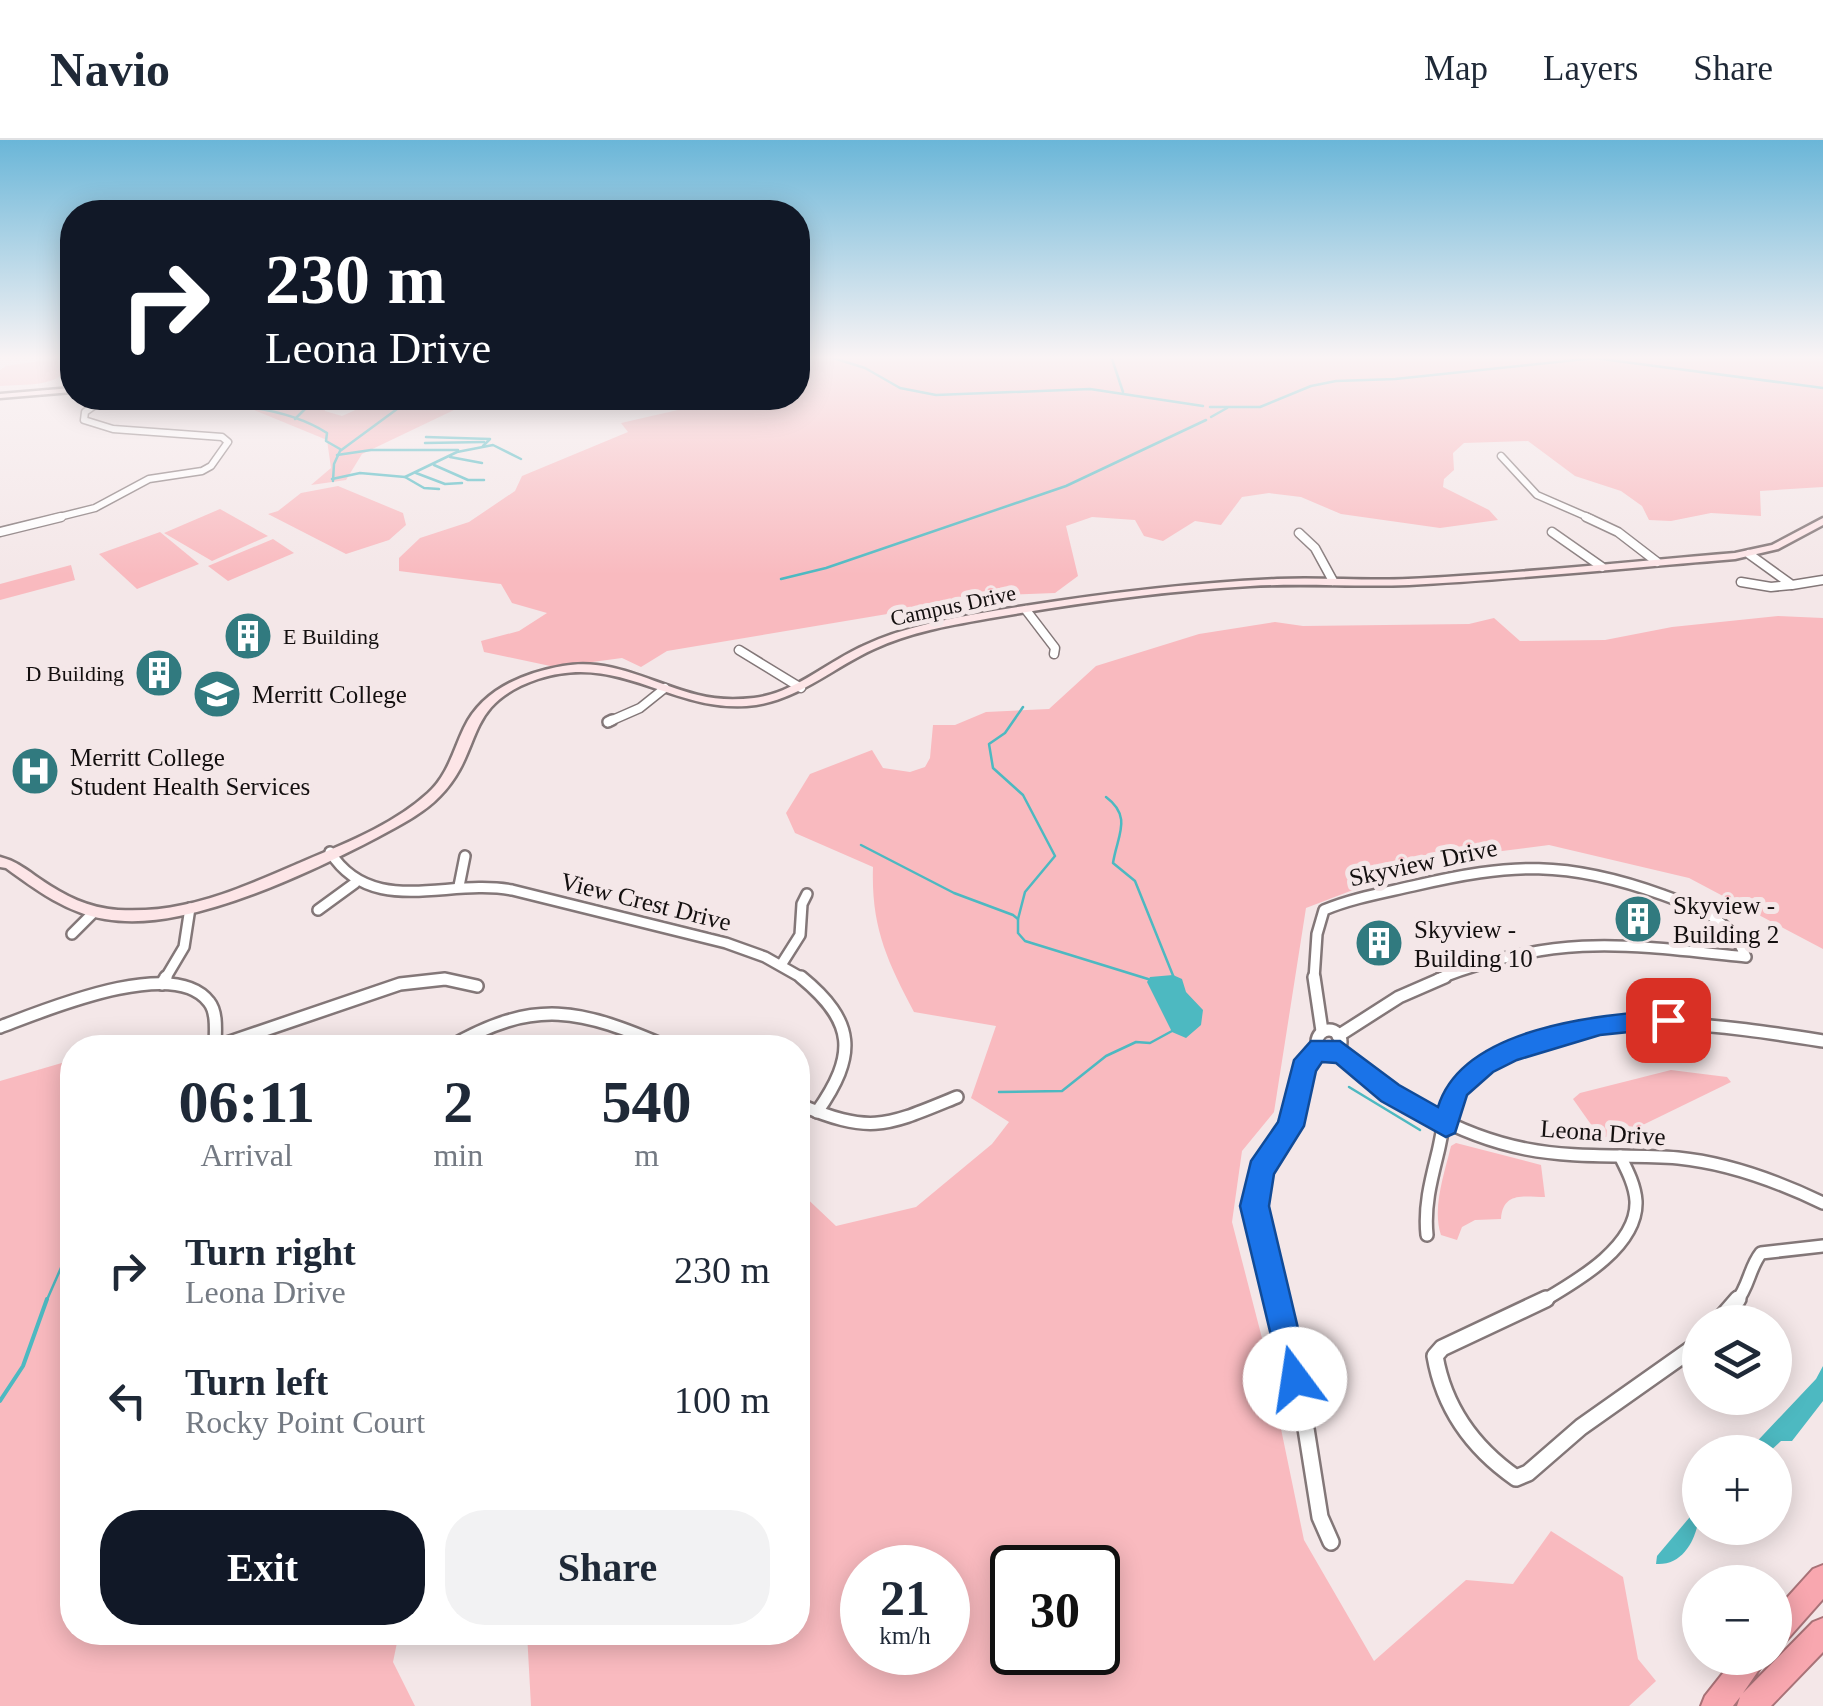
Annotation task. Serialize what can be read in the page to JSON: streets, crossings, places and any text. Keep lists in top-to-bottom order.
{
  "streets": {
    "street": [
      "Campus Drive",
      "Skyview Drive",
      "View Crest Drive",
      "Leona Drive"
    ]
  },
  "crossings": [
    ["Skyview Drive", "Leona Drive"]
  ],
  "places": {
    "building": [
      "E Building",
      "D Building",
      "Skyview - Building 2",
      "Skyview - Building 10"
    ],
    "school or university": ["Merritt College"],
    "hospital": ["Merritt College Student Health Services"]
  },
  "page": {
    "header": "Navio",
    "nav": ["Map", "Layers", "Share"],
    "turn": ["230 m", "Leona Drive"],
    "eta": [
      "06:11",
      "Arrival",
      "2",
      "min",
      "540",
      "m"
    ],
    "list": [
      {
        "name": "Turn right",
        "note": "Leona Drive",
        "value": "230 m"
      },
      {
        "name": "Turn left",
        "note": "Rocky Point Court",
        "value": "100 m"
      }
    ],
    "map_buttons": ["+", "−"],
    "buttons": ["Exit", "Share"],
    "speed": "21 km/h",
    "limit": "30"
  }
}
